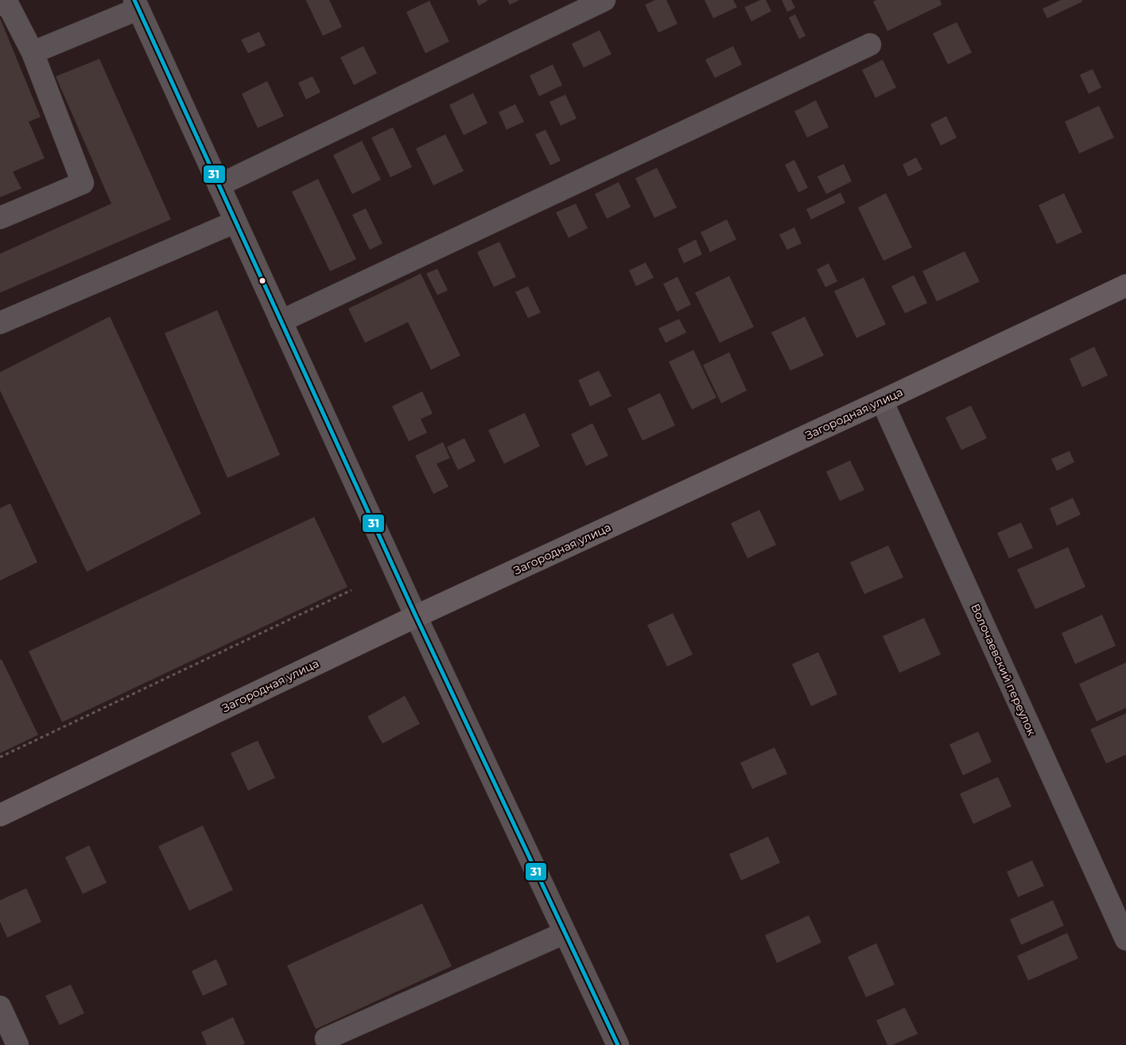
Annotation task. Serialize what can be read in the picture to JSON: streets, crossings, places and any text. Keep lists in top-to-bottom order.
{
  "streets": {
    "main road": ["Загородная улица"],
    "street": ["Волочаевский переулок"]
  },
  "crossings": [
    ["Загородная улица", "Волочаевский переулок"]
  ],
  "lines": ["transit line 31"]
}
